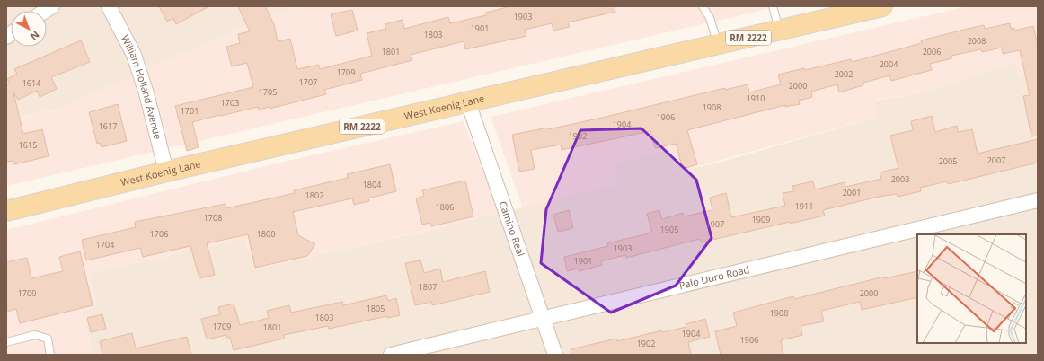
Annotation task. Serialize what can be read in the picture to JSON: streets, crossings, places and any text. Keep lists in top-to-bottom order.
{
  "streets": {
    "main road": ["RM 2222", "West Koenig Lane"],
    "street": ["William Holland Avenue", "Camino Real", "Palo Duro Road"]
  },
  "crossings": [
    ["William Holland Avenue", "West Koenig Lane"],
    ["West Koenig Lane", "Camino Real"],
    ["Camino Real", "Palo Duro Road"]
  ],
  "house_numbers": [
    "1903",
    "1901",
    "1803",
    "2008",
    "1801",
    "2006",
    "2004",
    "1709",
    "2002",
    "1707",
    "1614",
    "2000",
    "1705",
    "1910",
    "1703",
    "1908",
    "1701",
    "1906",
    "1904",
    "1617",
    "1902",
    "1615",
    "2007",
    "2005",
    "2003",
    "1804",
    "2001",
    "1802",
    "1911",
    "1806",
    "1708",
    "1909",
    "1907",
    "1905",
    "1706",
    "1800",
    "1704",
    "1903",
    "1901",
    "1807",
    "1700",
    "2000",
    "1805",
    "1908",
    "1803",
    "1709",
    "1801",
    "1904",
    "1906",
    "1902"
  ],
  "north": "bottom right"
}
